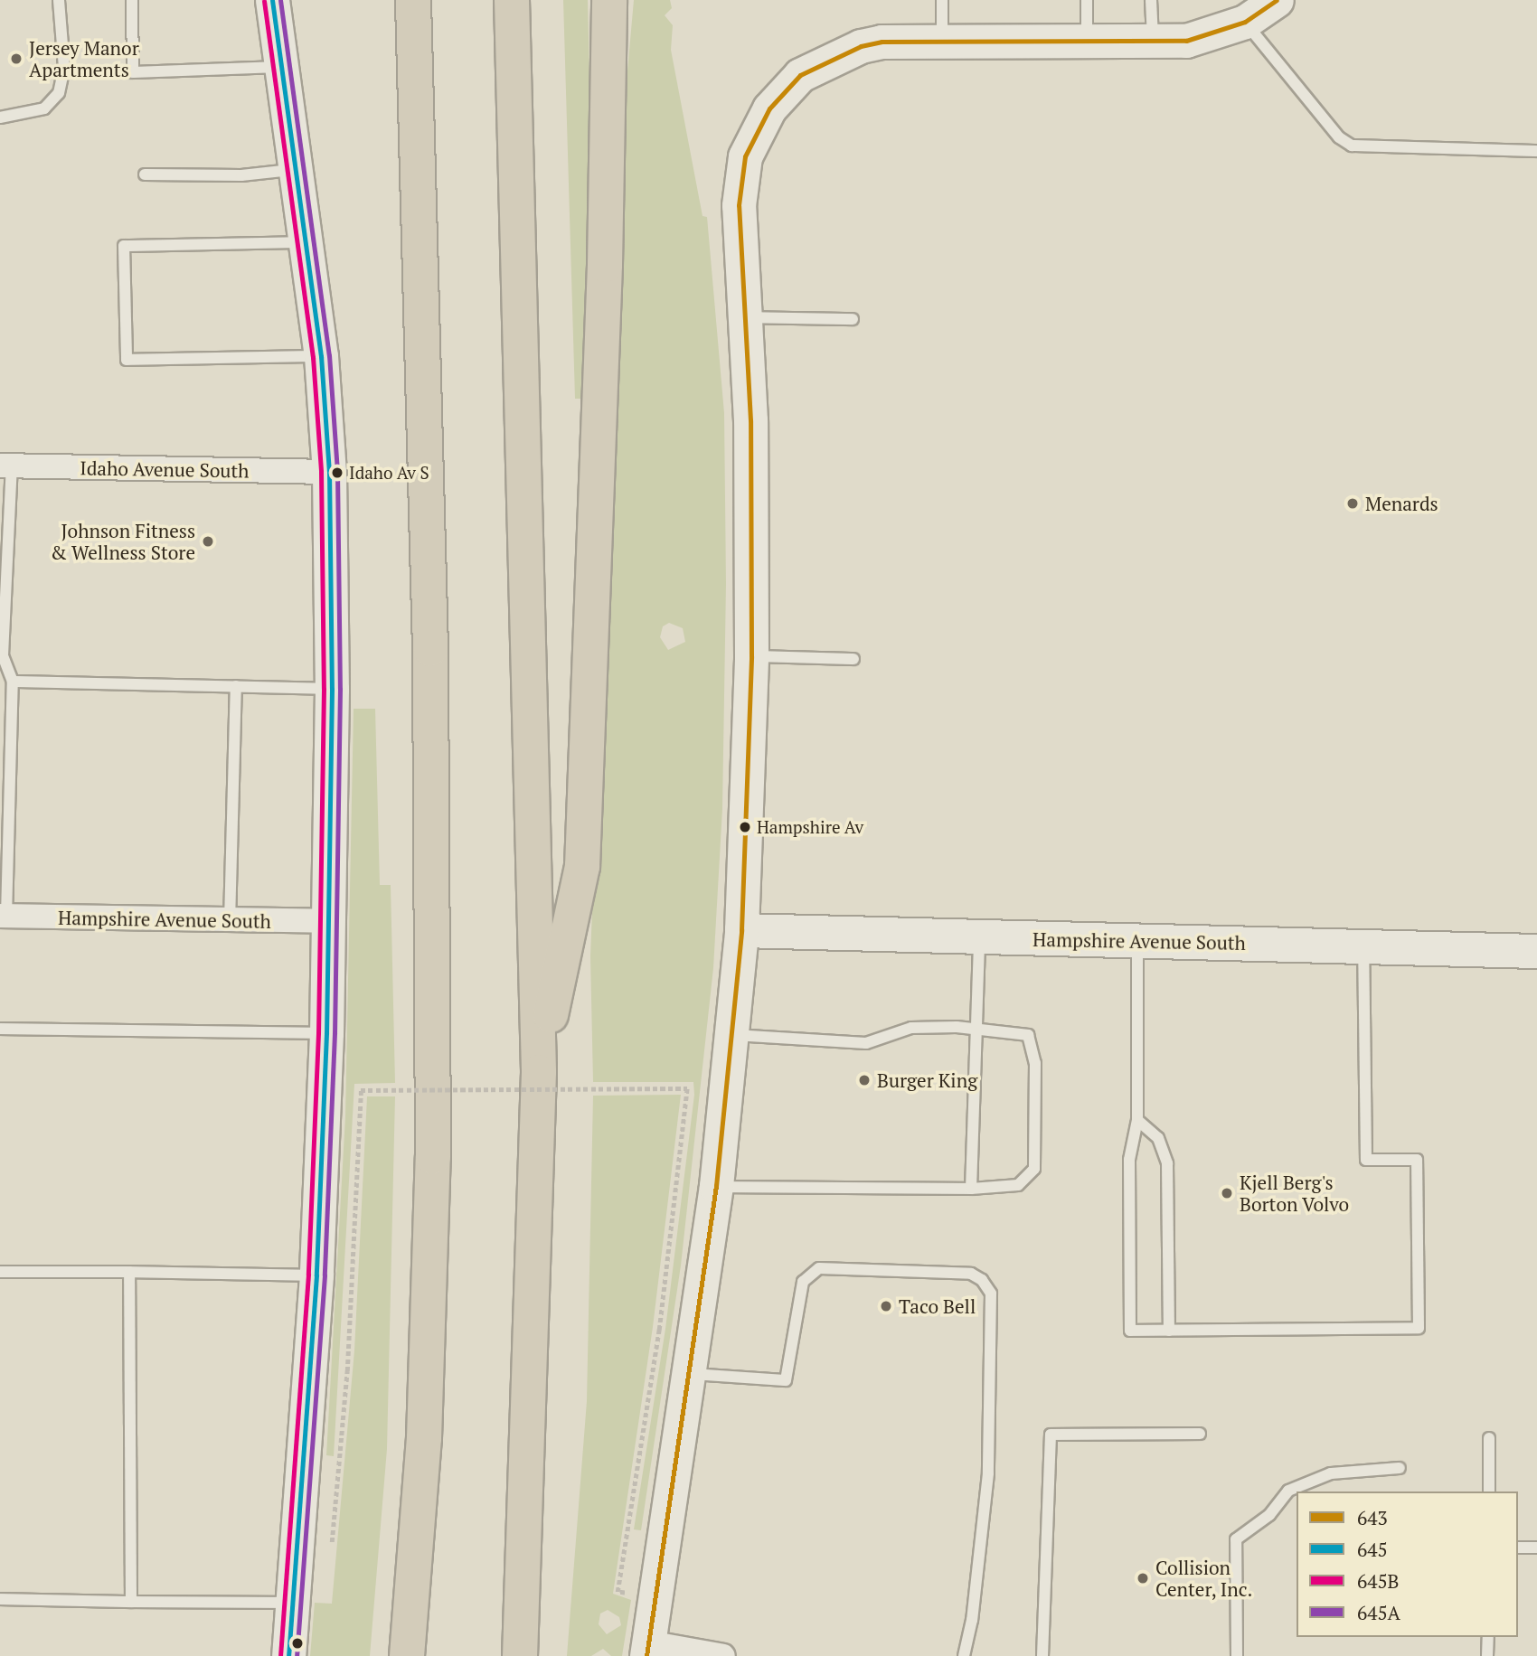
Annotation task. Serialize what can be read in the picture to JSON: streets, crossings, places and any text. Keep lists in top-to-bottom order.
{
  "streets": {
    "street": ["Idaho Avenue South", "Hampshire Avenue South"]
  },
  "places": [
    "Jersey Manor Apartments",
    "Idaho Av S",
    "Menards",
    "Johnson Fitness & Wellness Store",
    "Hampshire Av",
    "Burger King",
    "Kjell Berg's Borton Volvo",
    "Taco Bell",
    "Collision Center, Inc."
  ],
  "lines": [
    "transit line 643",
    "transit line 645",
    "transit line 645A",
    "transit line 645B"
  ],
  "legend": [
    "643",
    "645",
    "645B",
    "645A"
  ]
}
